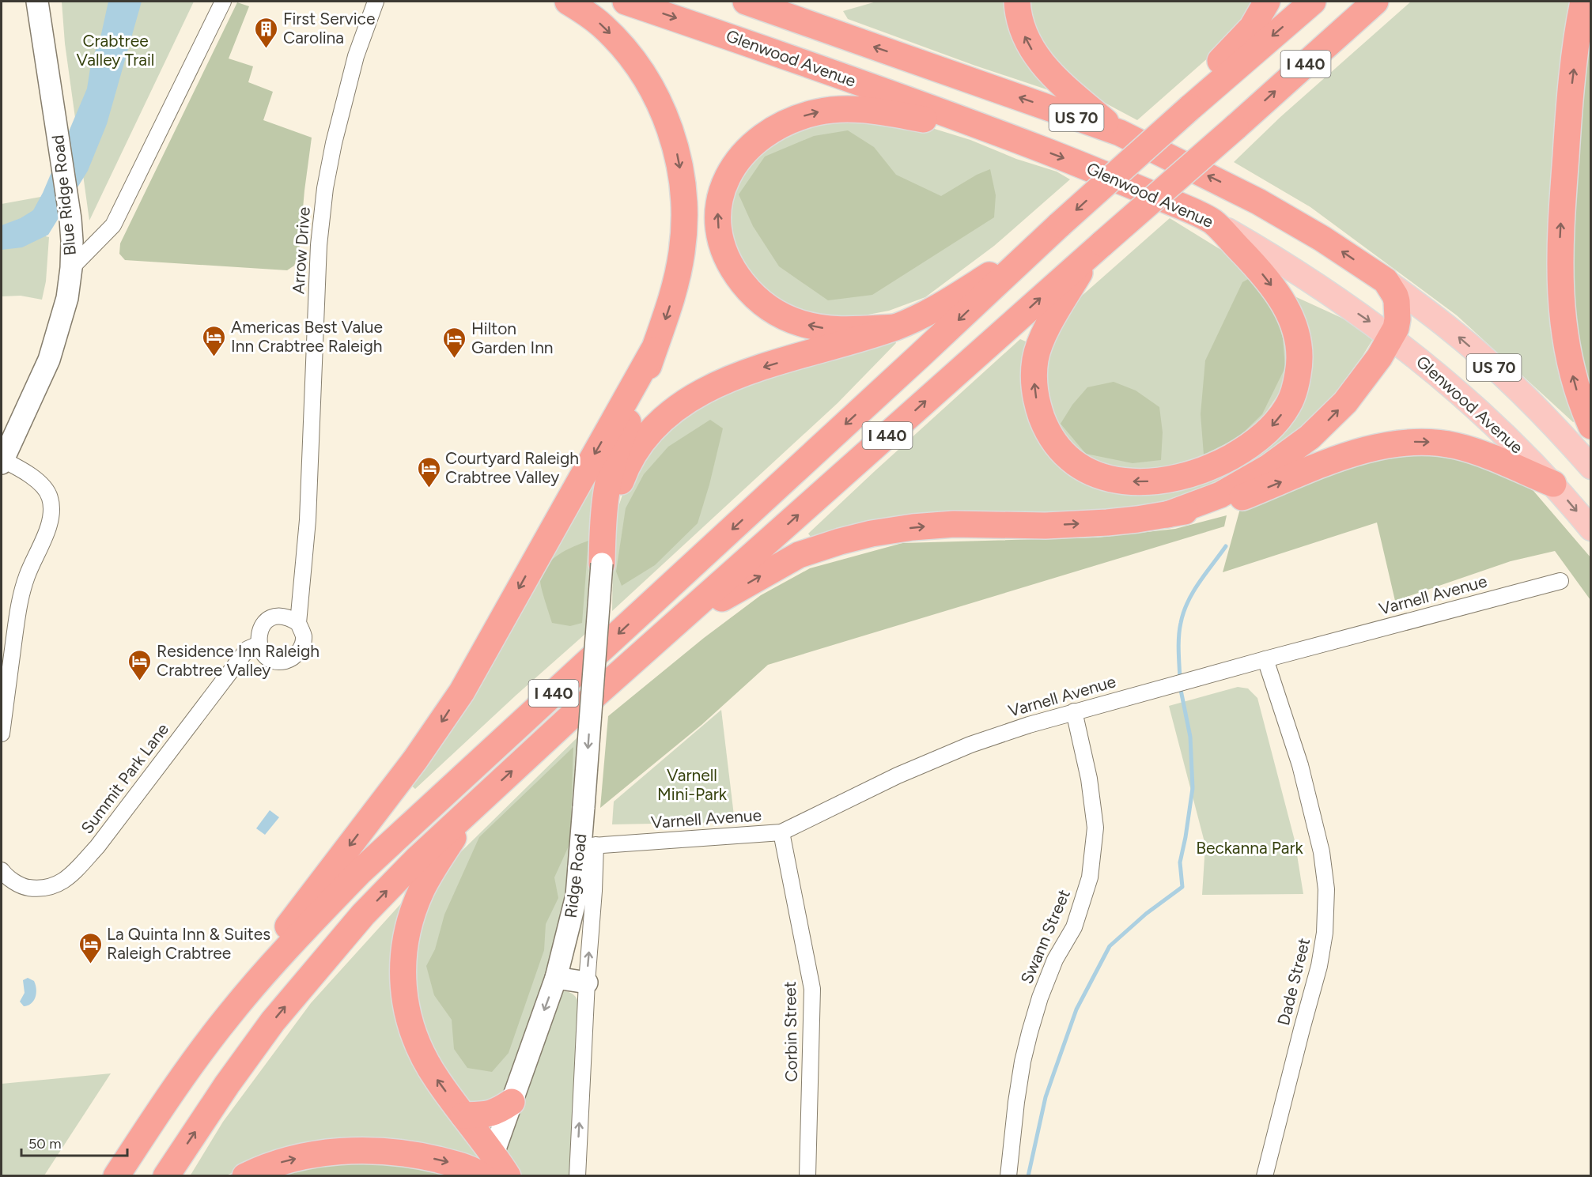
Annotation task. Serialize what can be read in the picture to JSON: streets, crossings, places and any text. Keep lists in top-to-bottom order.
{
  "streets": {
    "highway": ["Glenwood Avenue", "I 440", "US 70"],
    "street": [
      "Blue Ridge Road",
      "Arrow Drive",
      "Varnell Avenue",
      "Summit Park Lane",
      "Ridge Road",
      "Swann Street",
      "Dade Street",
      "Corbin Street"
    ]
  },
  "crossings": [
    ["Arrow Drive", "Summit Park Lane"],
    ["Varnell Avenue", "Ridge Road"],
    ["Varnell Avenue", "Swann Street"],
    ["Varnell Avenue", "Dade Street"],
    ["Varnell Avenue", "Corbin Street"]
  ],
  "parks": ["Crabtree Valley Trail", "Varnell Mini-Park", "Beckanna Park"],
  "places": {
    "building": ["First Service Carolina"],
    "hotel": [
      "Americas Best Value Inn Crabtree Raleigh",
      "Hilton Garden Inn",
      "Courtyard Raleigh Crabtree Valley",
      "Residence Inn Raleigh Crabtree Valley",
      "La Quinta Inn & Suites Raleigh Crabtree"
    ]
  },
  "scale_bar": "50 m"
}
